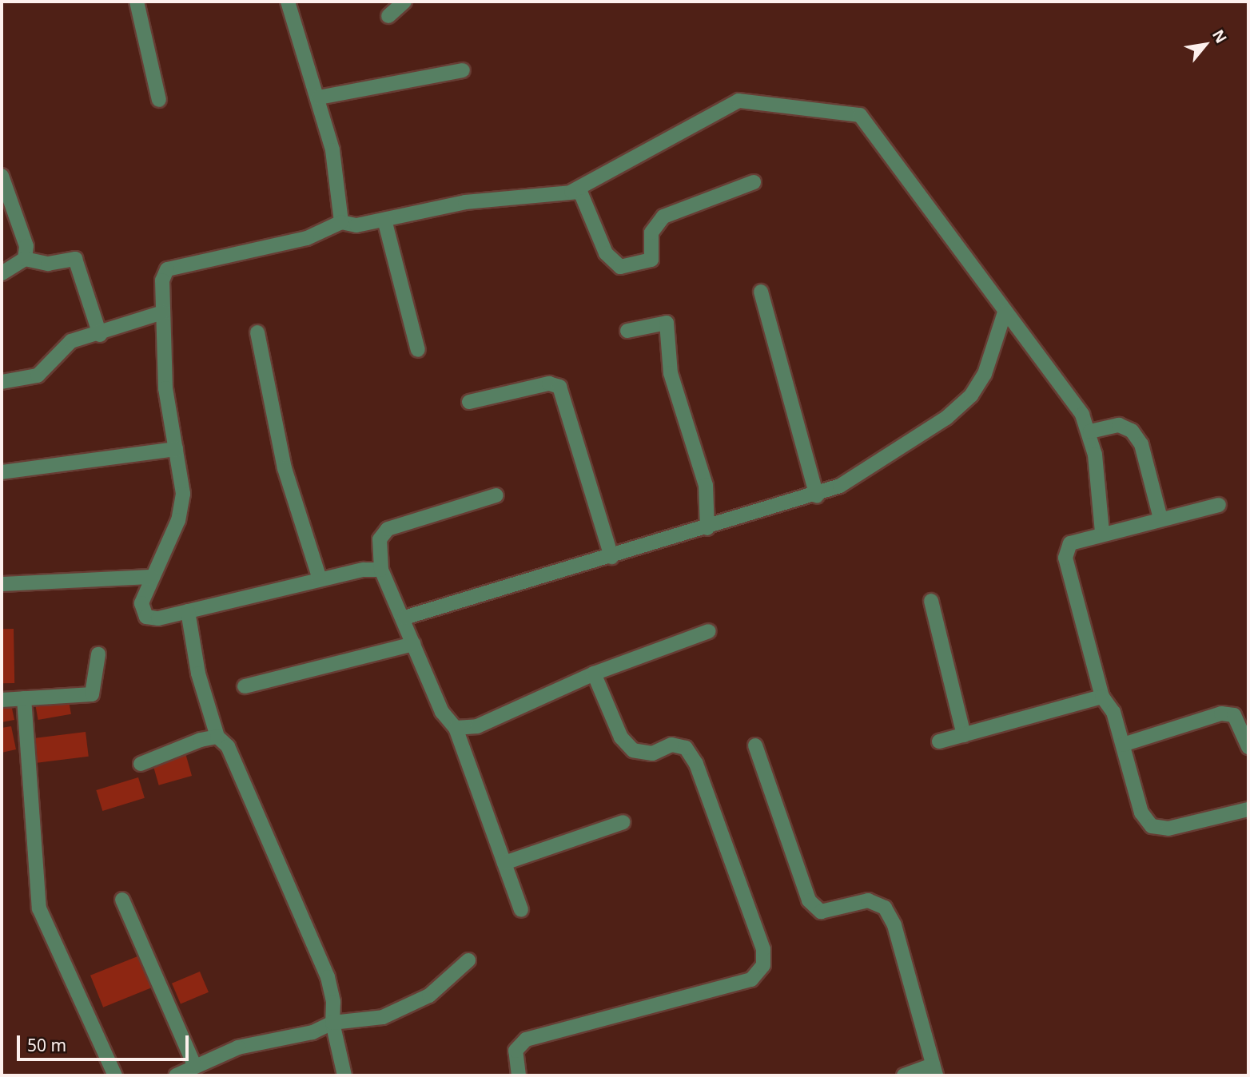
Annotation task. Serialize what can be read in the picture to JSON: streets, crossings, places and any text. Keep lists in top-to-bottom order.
{
  "scale_bar": "50 m",
  "north": "top right"
}
